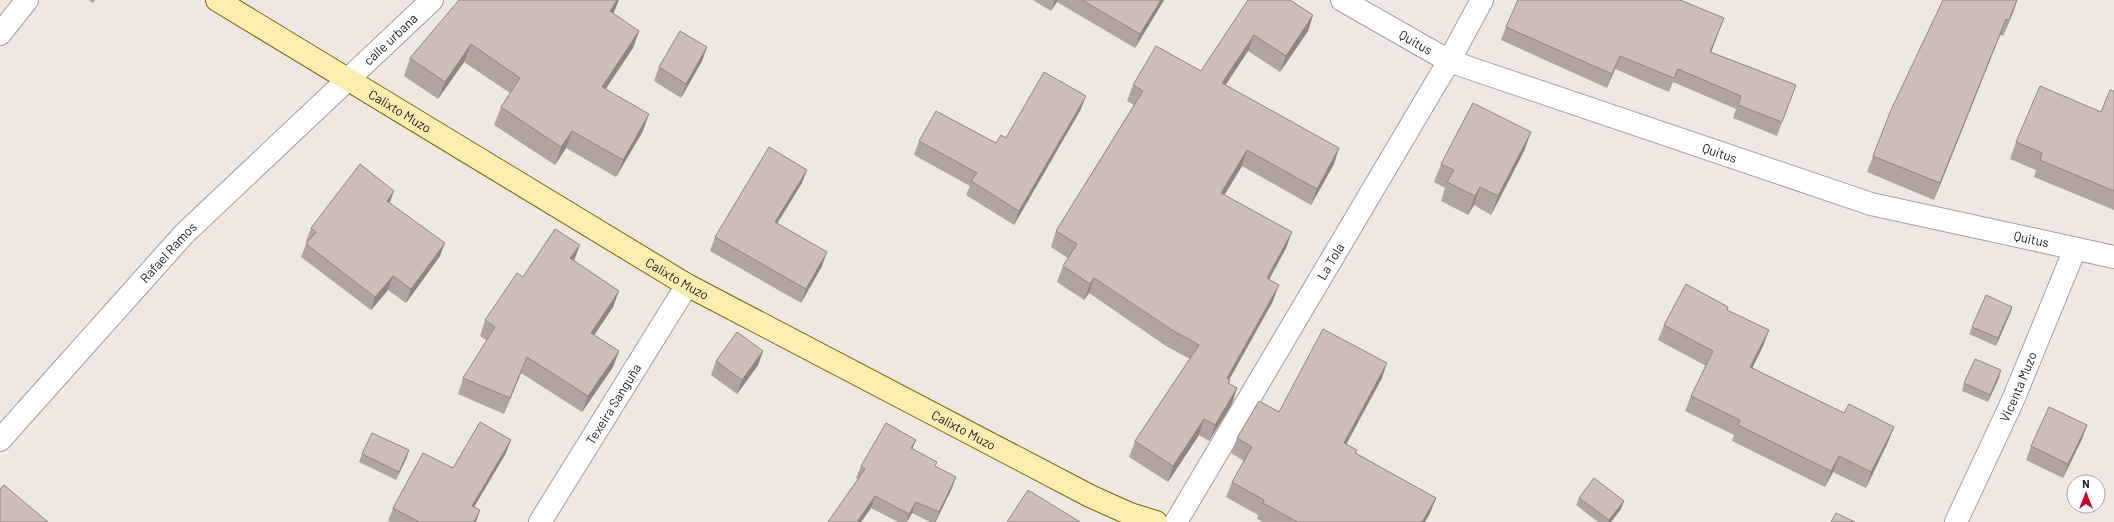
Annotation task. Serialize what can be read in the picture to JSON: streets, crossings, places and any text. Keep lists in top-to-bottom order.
{
  "streets": {
    "street": [
      "calle urbana",
      "Quitus",
      "Calixto Muzo",
      "Rafael Ramos",
      "La Tola",
      "Vicenta Muzo",
      "Texeira Sanguña"
    ]
  },
  "crossings": [
    ["calle urbana", "Calixto Muzo"],
    ["calle urbana", "Rafael Ramos"],
    ["Quitus", "La Tola"],
    ["Quitus", "Vicenta Muzo"],
    ["Calixto Muzo", "Rafael Ramos"],
    ["Calixto Muzo", "Texeira Sanguña"]
  ],
  "north": "top"
}
